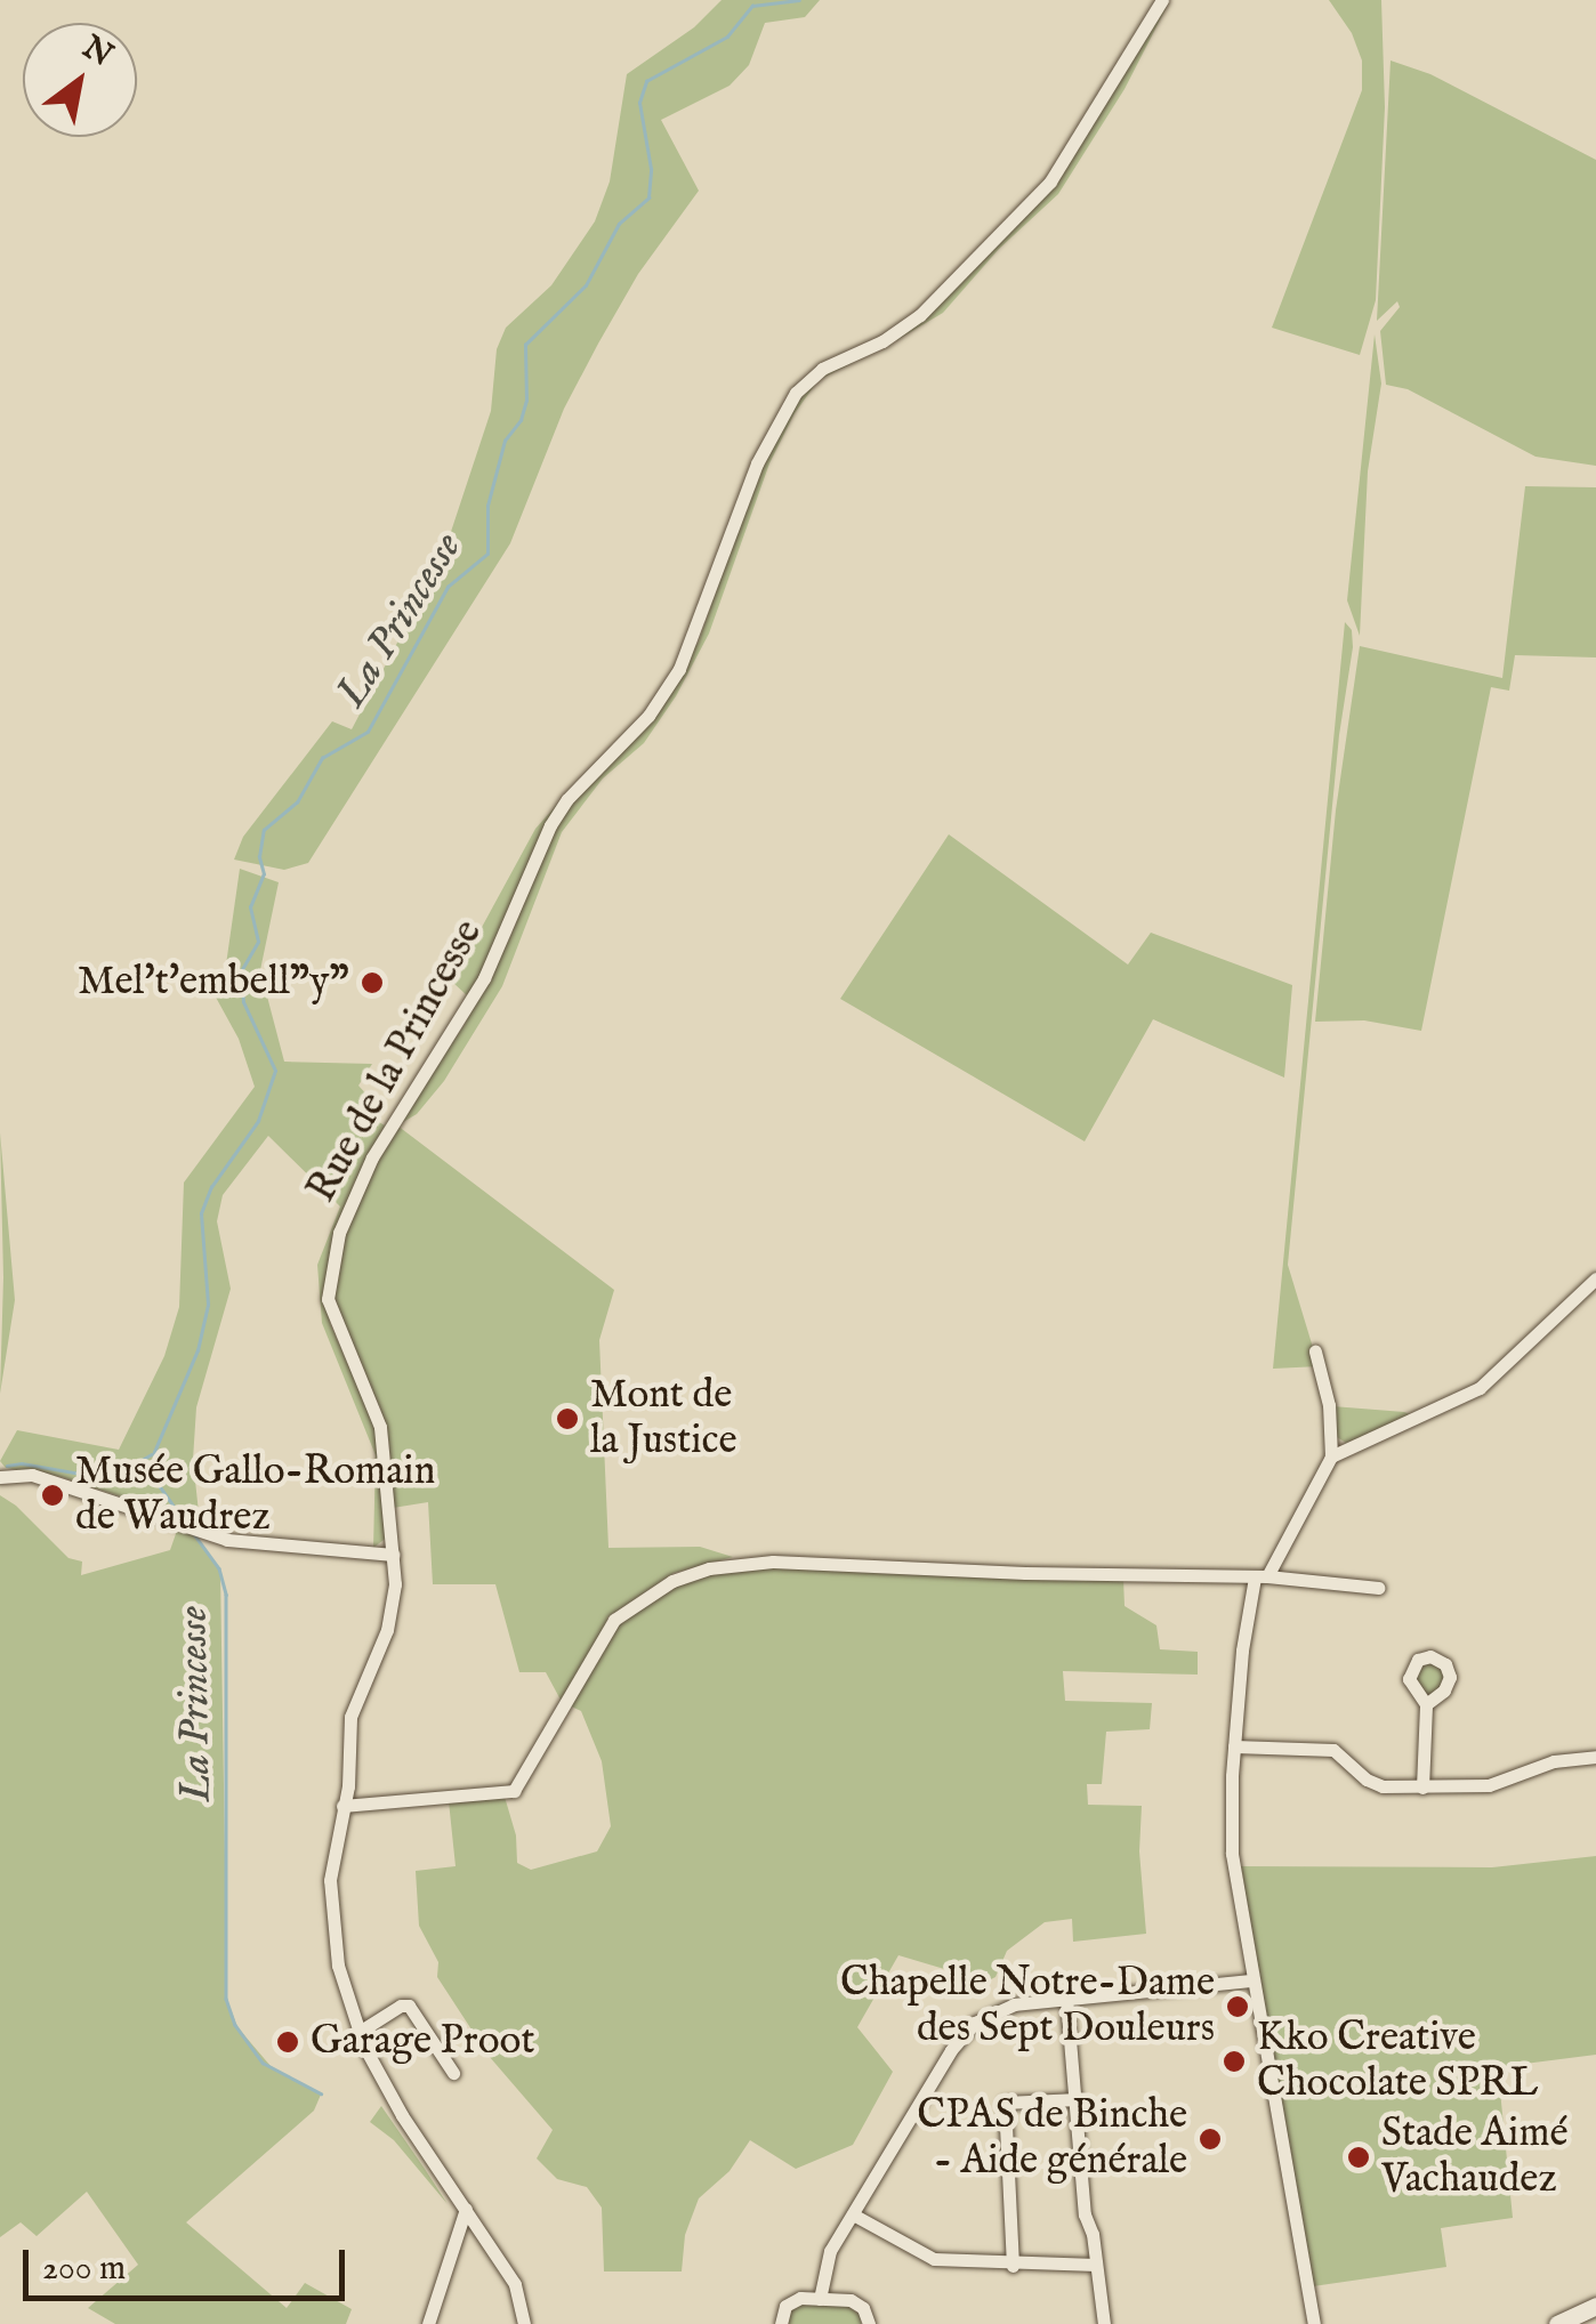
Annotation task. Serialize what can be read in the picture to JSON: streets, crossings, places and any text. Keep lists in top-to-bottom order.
{
  "streets": {
    "street": ["Rue de la Princesse"]
  },
  "water": ["La Princesse"],
  "places": [
    "Mel't'embell\"y\"",
    "Mont de la Justice",
    "Musée Gallo-Romain de Waudrez",
    "Chapelle Notre-Dame des Sept Douleurs",
    "Garage Proot",
    "Kko Creative Chocolate SPRL",
    "CPAS de Binche - Aide générale",
    "Stade Aimé Vachaudez"
  ],
  "scale_bar": "200 m",
  "north": "top right"
}
